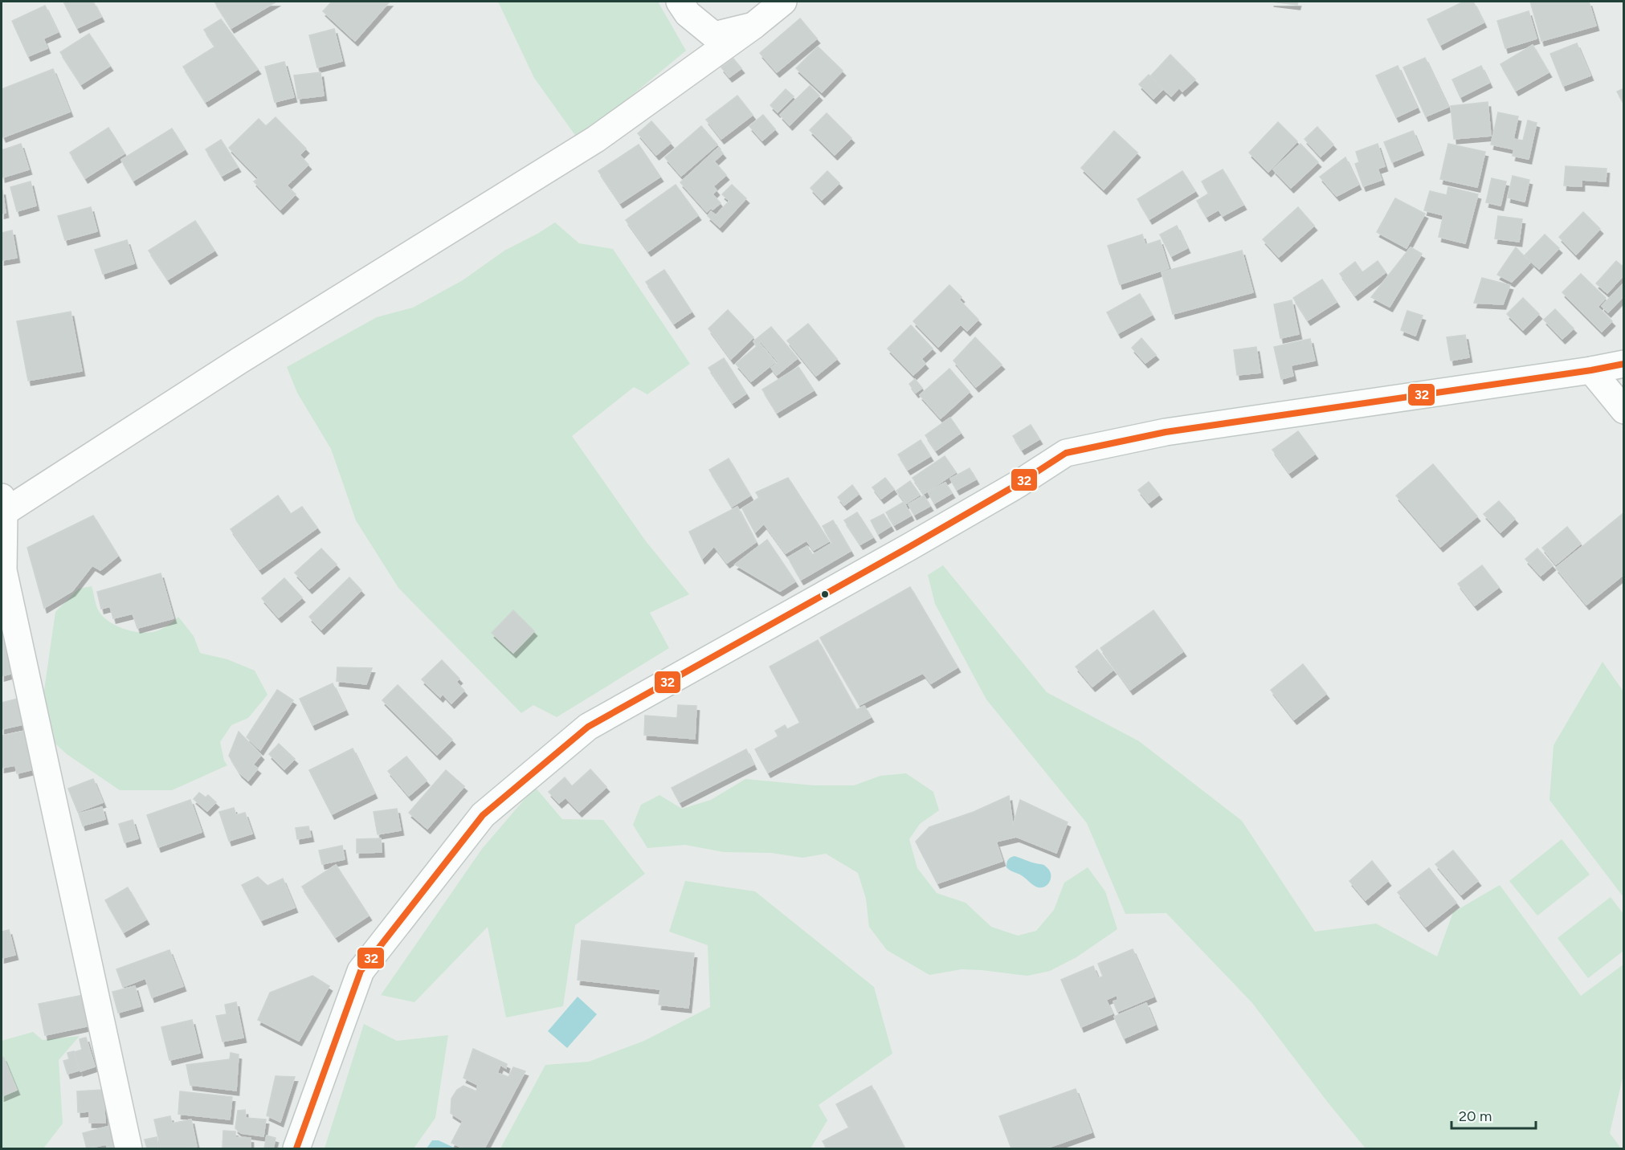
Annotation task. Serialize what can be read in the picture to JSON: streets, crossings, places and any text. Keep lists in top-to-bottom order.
{
  "lines": ["transit line 32"],
  "scale_bar": "20 m"
}
